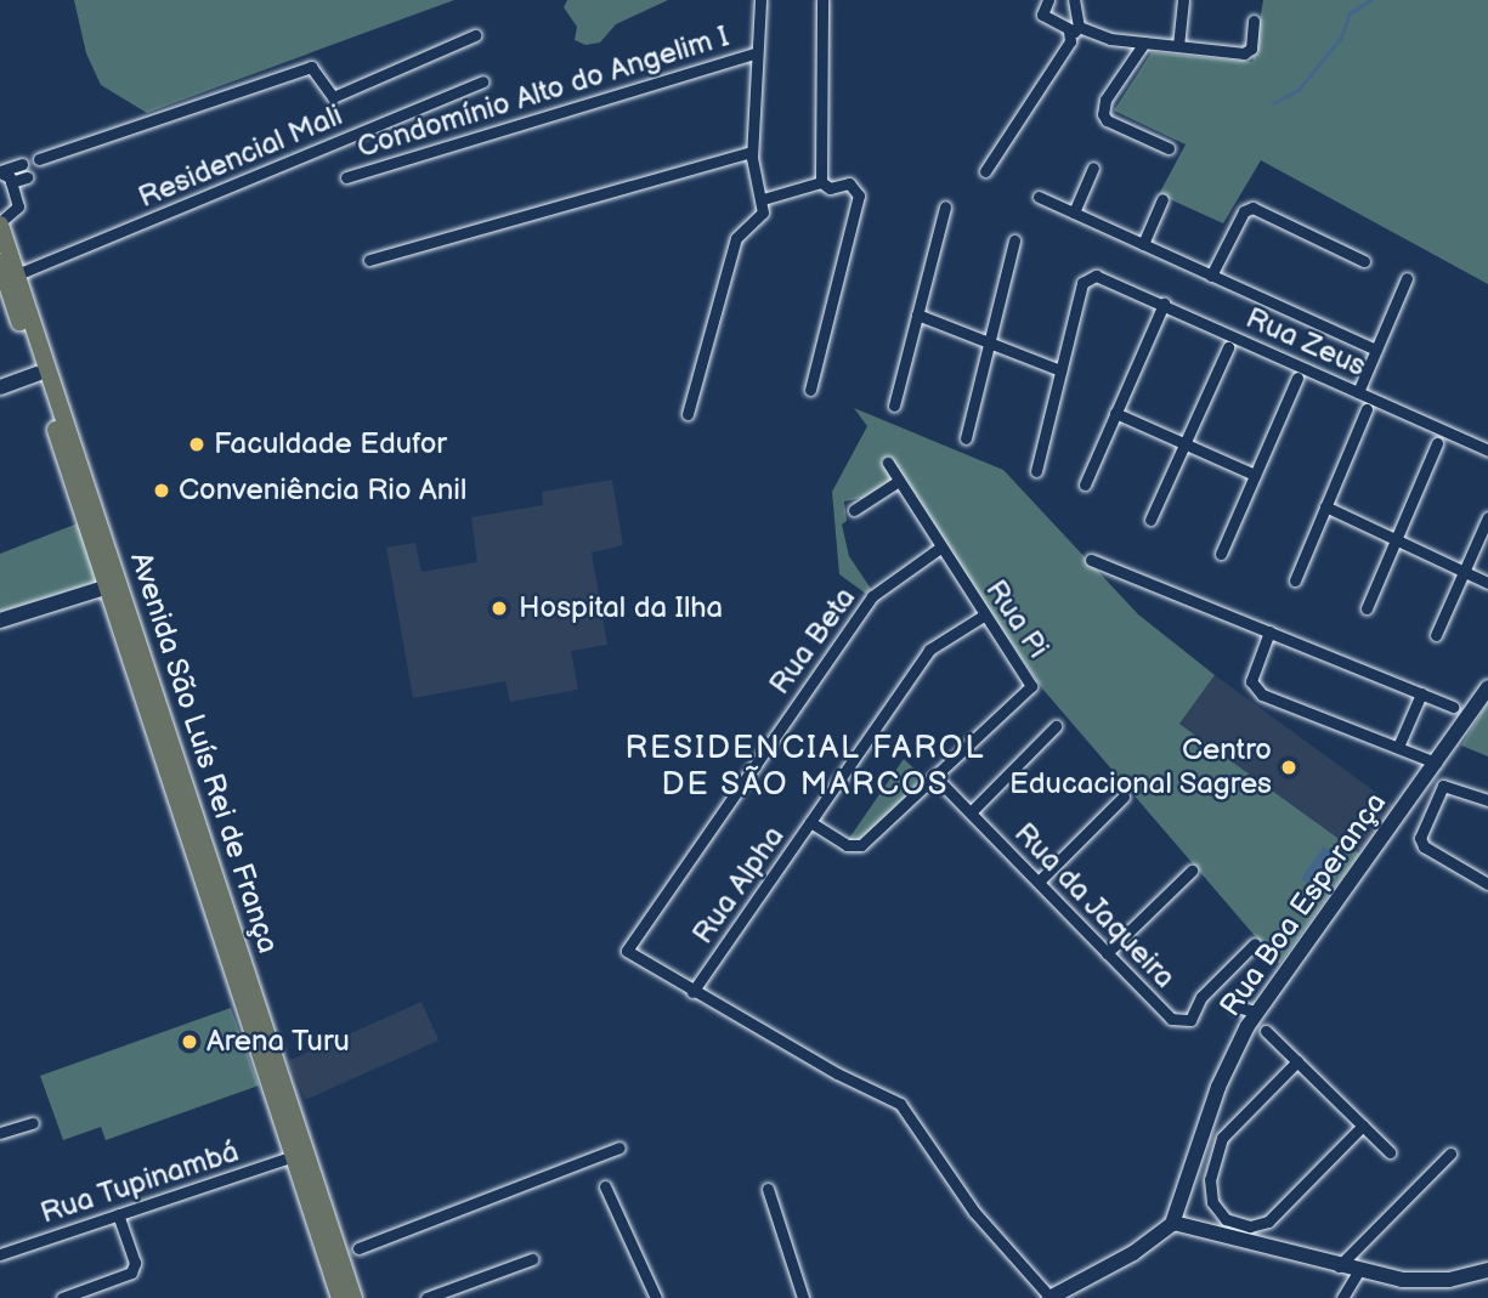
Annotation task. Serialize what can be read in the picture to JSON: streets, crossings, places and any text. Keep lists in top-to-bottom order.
{
  "streets": {
    "main road": ["Avenida São Luís Rei de França", "Rua Boa Esperança"],
    "street": [
      "Condomínio Alto do Angelim I",
      "Residencial Mali",
      "Rua Zeus",
      "Rua Pi",
      "Rua Beta",
      "Rua Alpha",
      "Rua da Jaqueira",
      "Rua Tupinambá"
    ]
  },
  "crossings": [
    ["Residencial Mali", "Avenida São Luís Rei de França"],
    ["Rua Pi", "Rua Beta"],
    ["Rua Pi", "Rua Alpha"],
    ["Rua Pi", "Rua da Jaqueira"],
    ["Rua Beta", "Rua Alpha"],
    ["Avenida São Luís Rei de França", "Rua Tupinambá"]
  ],
  "districts": ["RESIDENCIAL FAROL DE SÃO MARCOS"],
  "places": [
    "Faculdade Edufor",
    "Conveniência Rio Anil",
    "Hospital da Ilha",
    "Centro Educacional Sagres",
    "Arena Turu"
  ]
}
